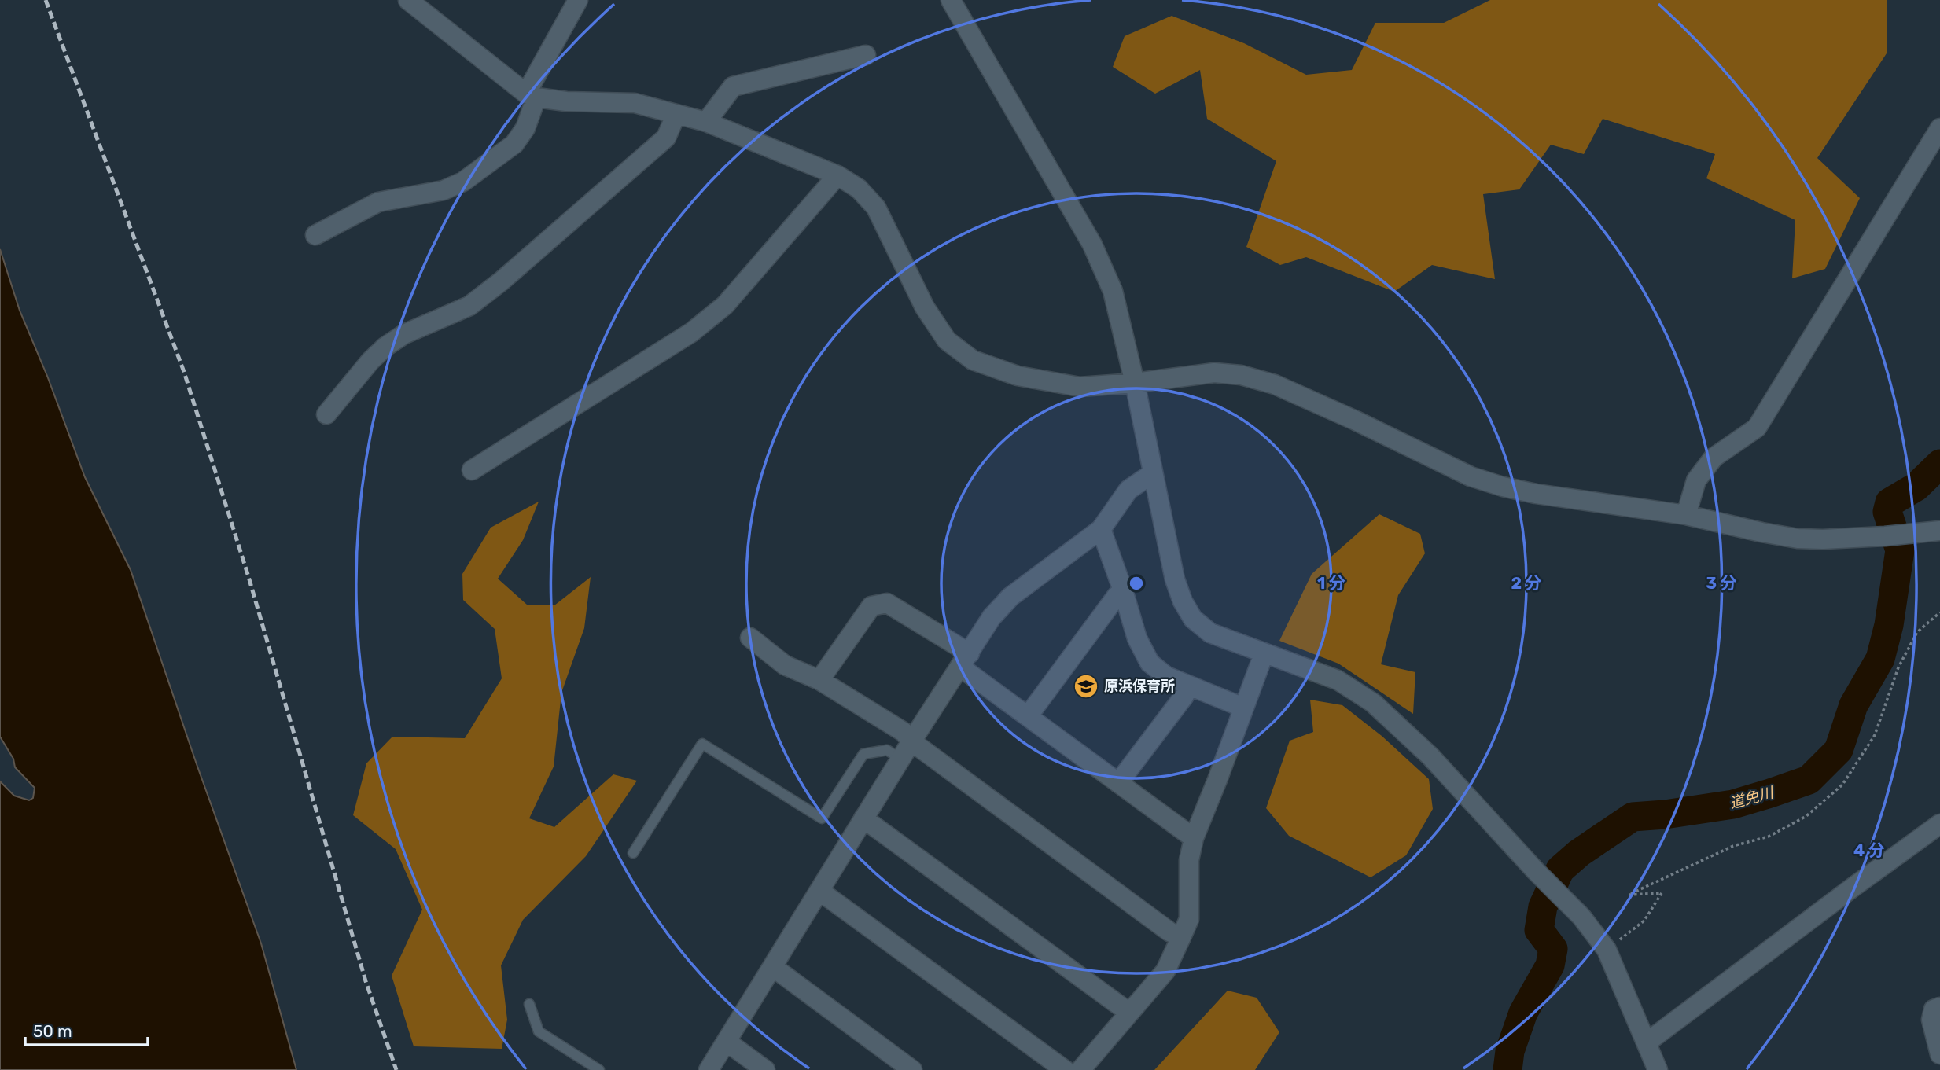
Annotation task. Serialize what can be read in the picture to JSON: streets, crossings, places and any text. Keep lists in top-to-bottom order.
{
  "water": ["道免川"],
  "places": {
    "school or university": ["原浜保育所"]
  },
  "scale_bar": "50 m",
  "rings": [
    "1 分",
    "2 分",
    "3 分",
    "4 分"
  ]
}
